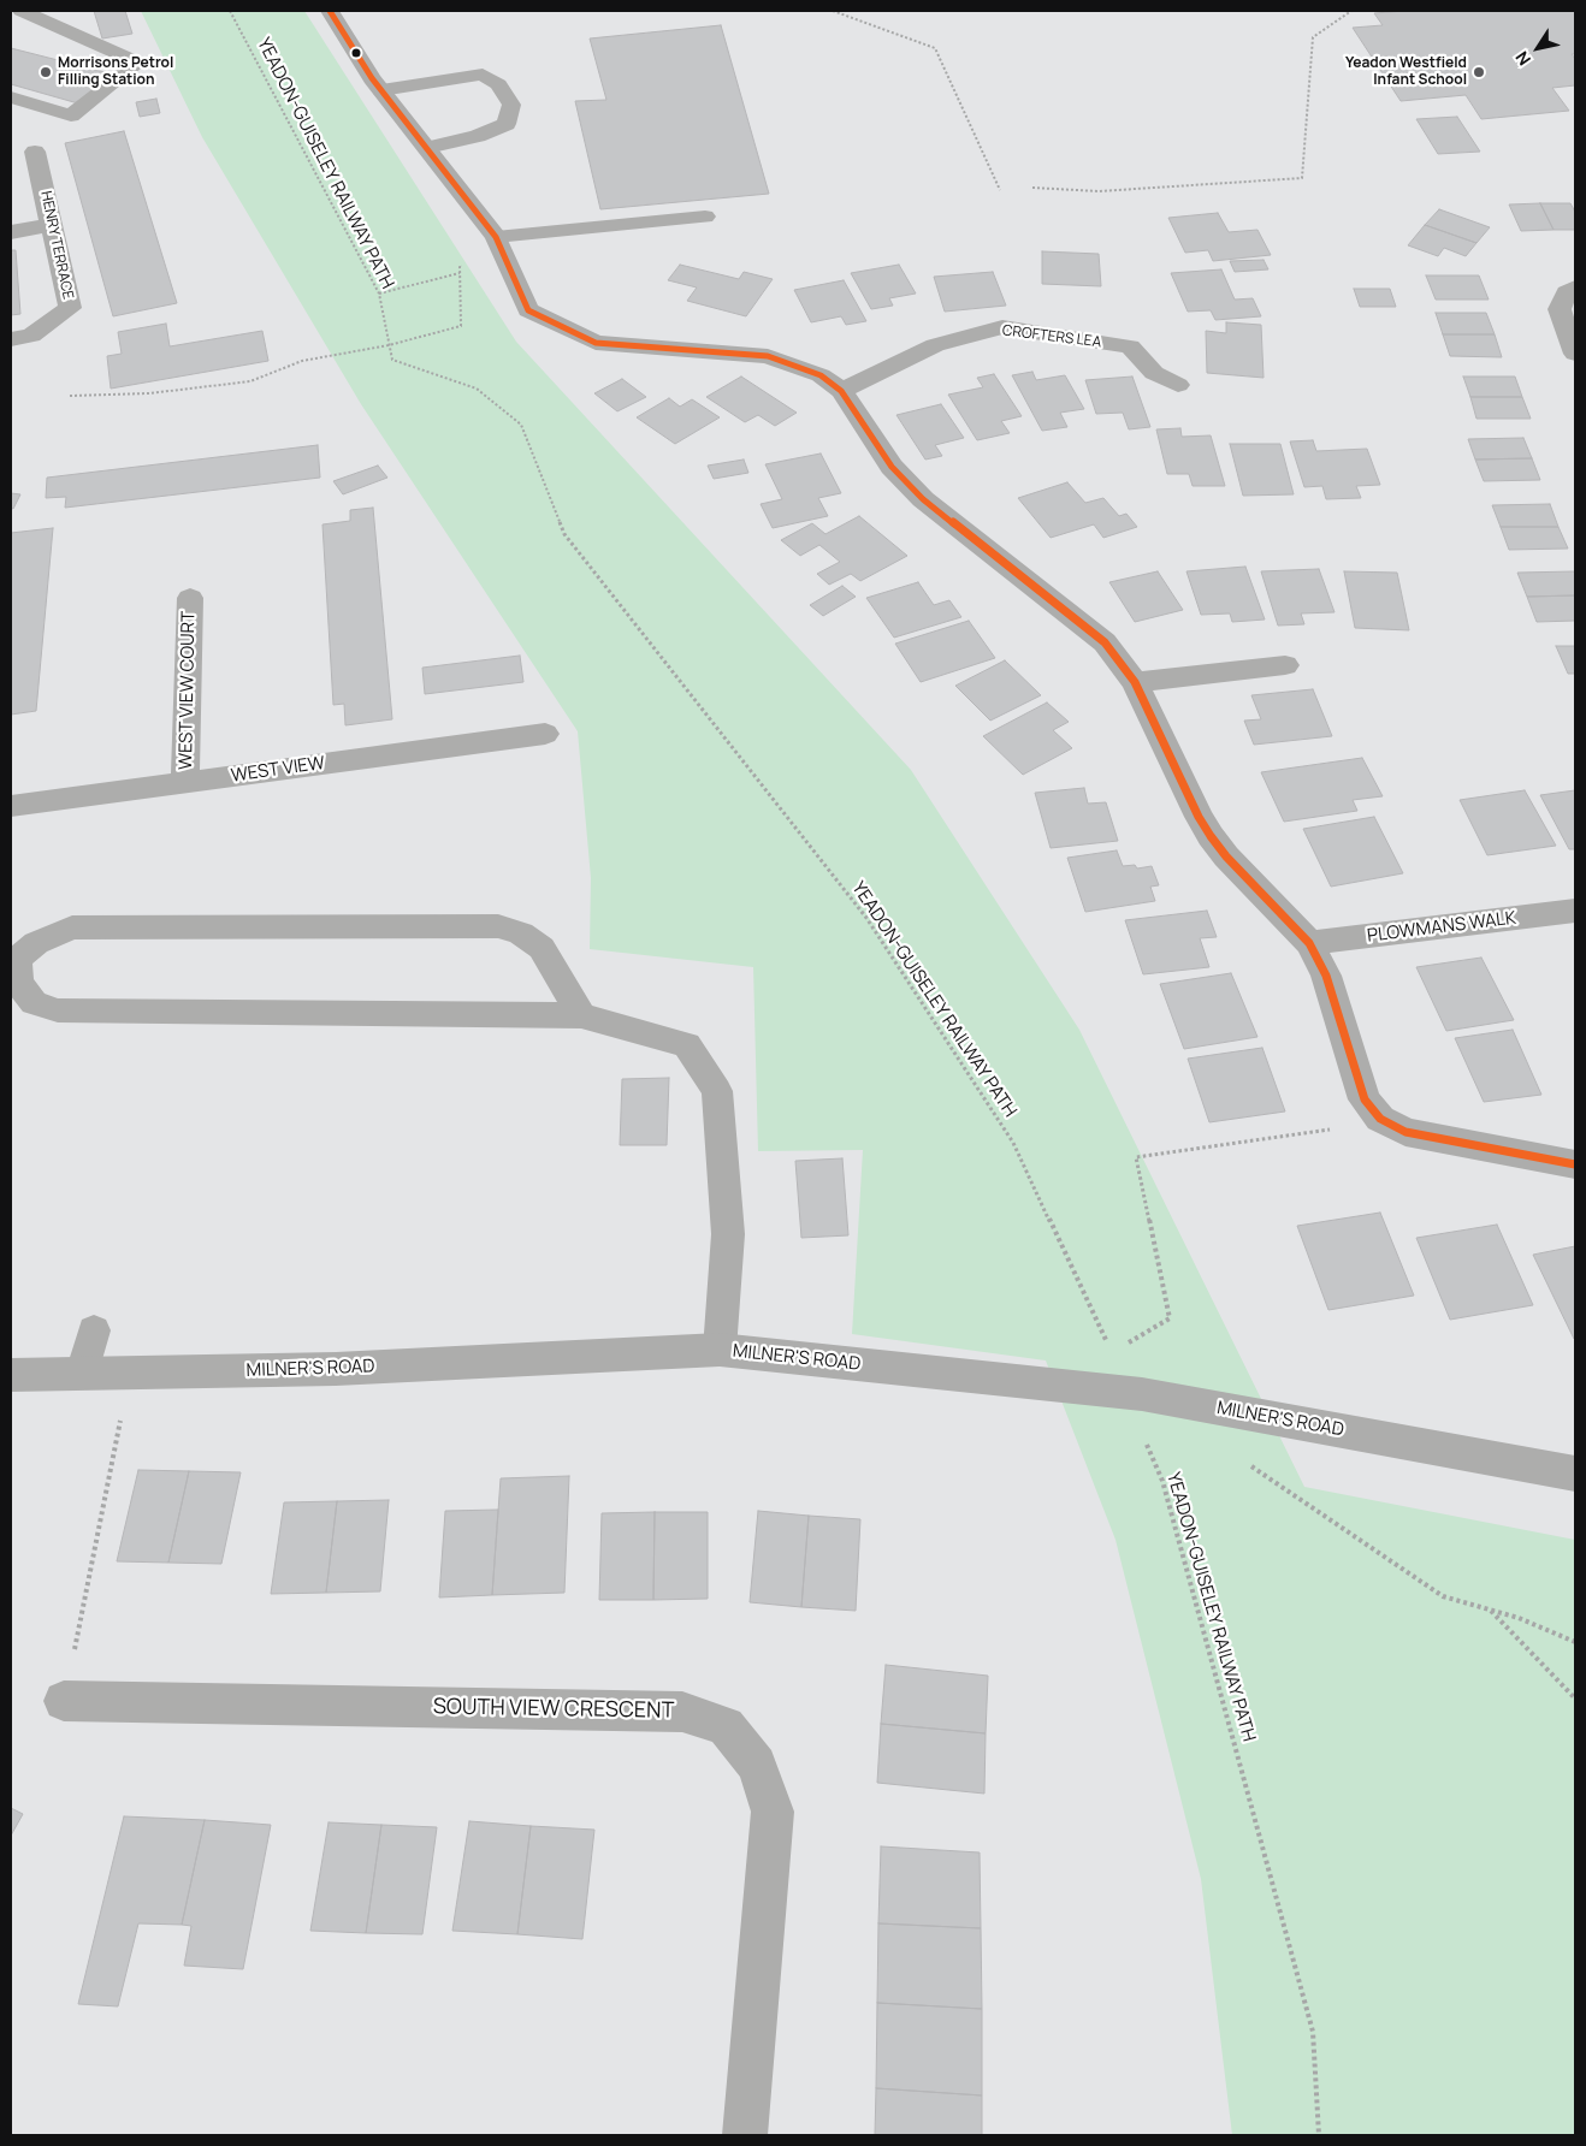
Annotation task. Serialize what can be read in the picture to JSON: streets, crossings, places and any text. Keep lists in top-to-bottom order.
{
  "streets": {
    "street": [
      "HENRY TERRACE",
      "CROFTERS LEA",
      "WEST VIEW COURT",
      "WEST VIEW",
      "PLOWMANS WALK",
      "MILNER'S ROAD",
      "SOUTH VIEW CRESCENT"
    ],
    "path": ["YEADON-GUISELEY RAILWAY PATH"]
  },
  "crossings": [
    ["YEADON-GUISELEY RAILWAY PATH", "MILNER'S ROAD"],
    ["WEST VIEW COURT", "WEST VIEW"]
  ],
  "places": ["Morrisons Petrol Filling Station", "Yeadon Westfield Infant School"],
  "north": "bottom left"
}
